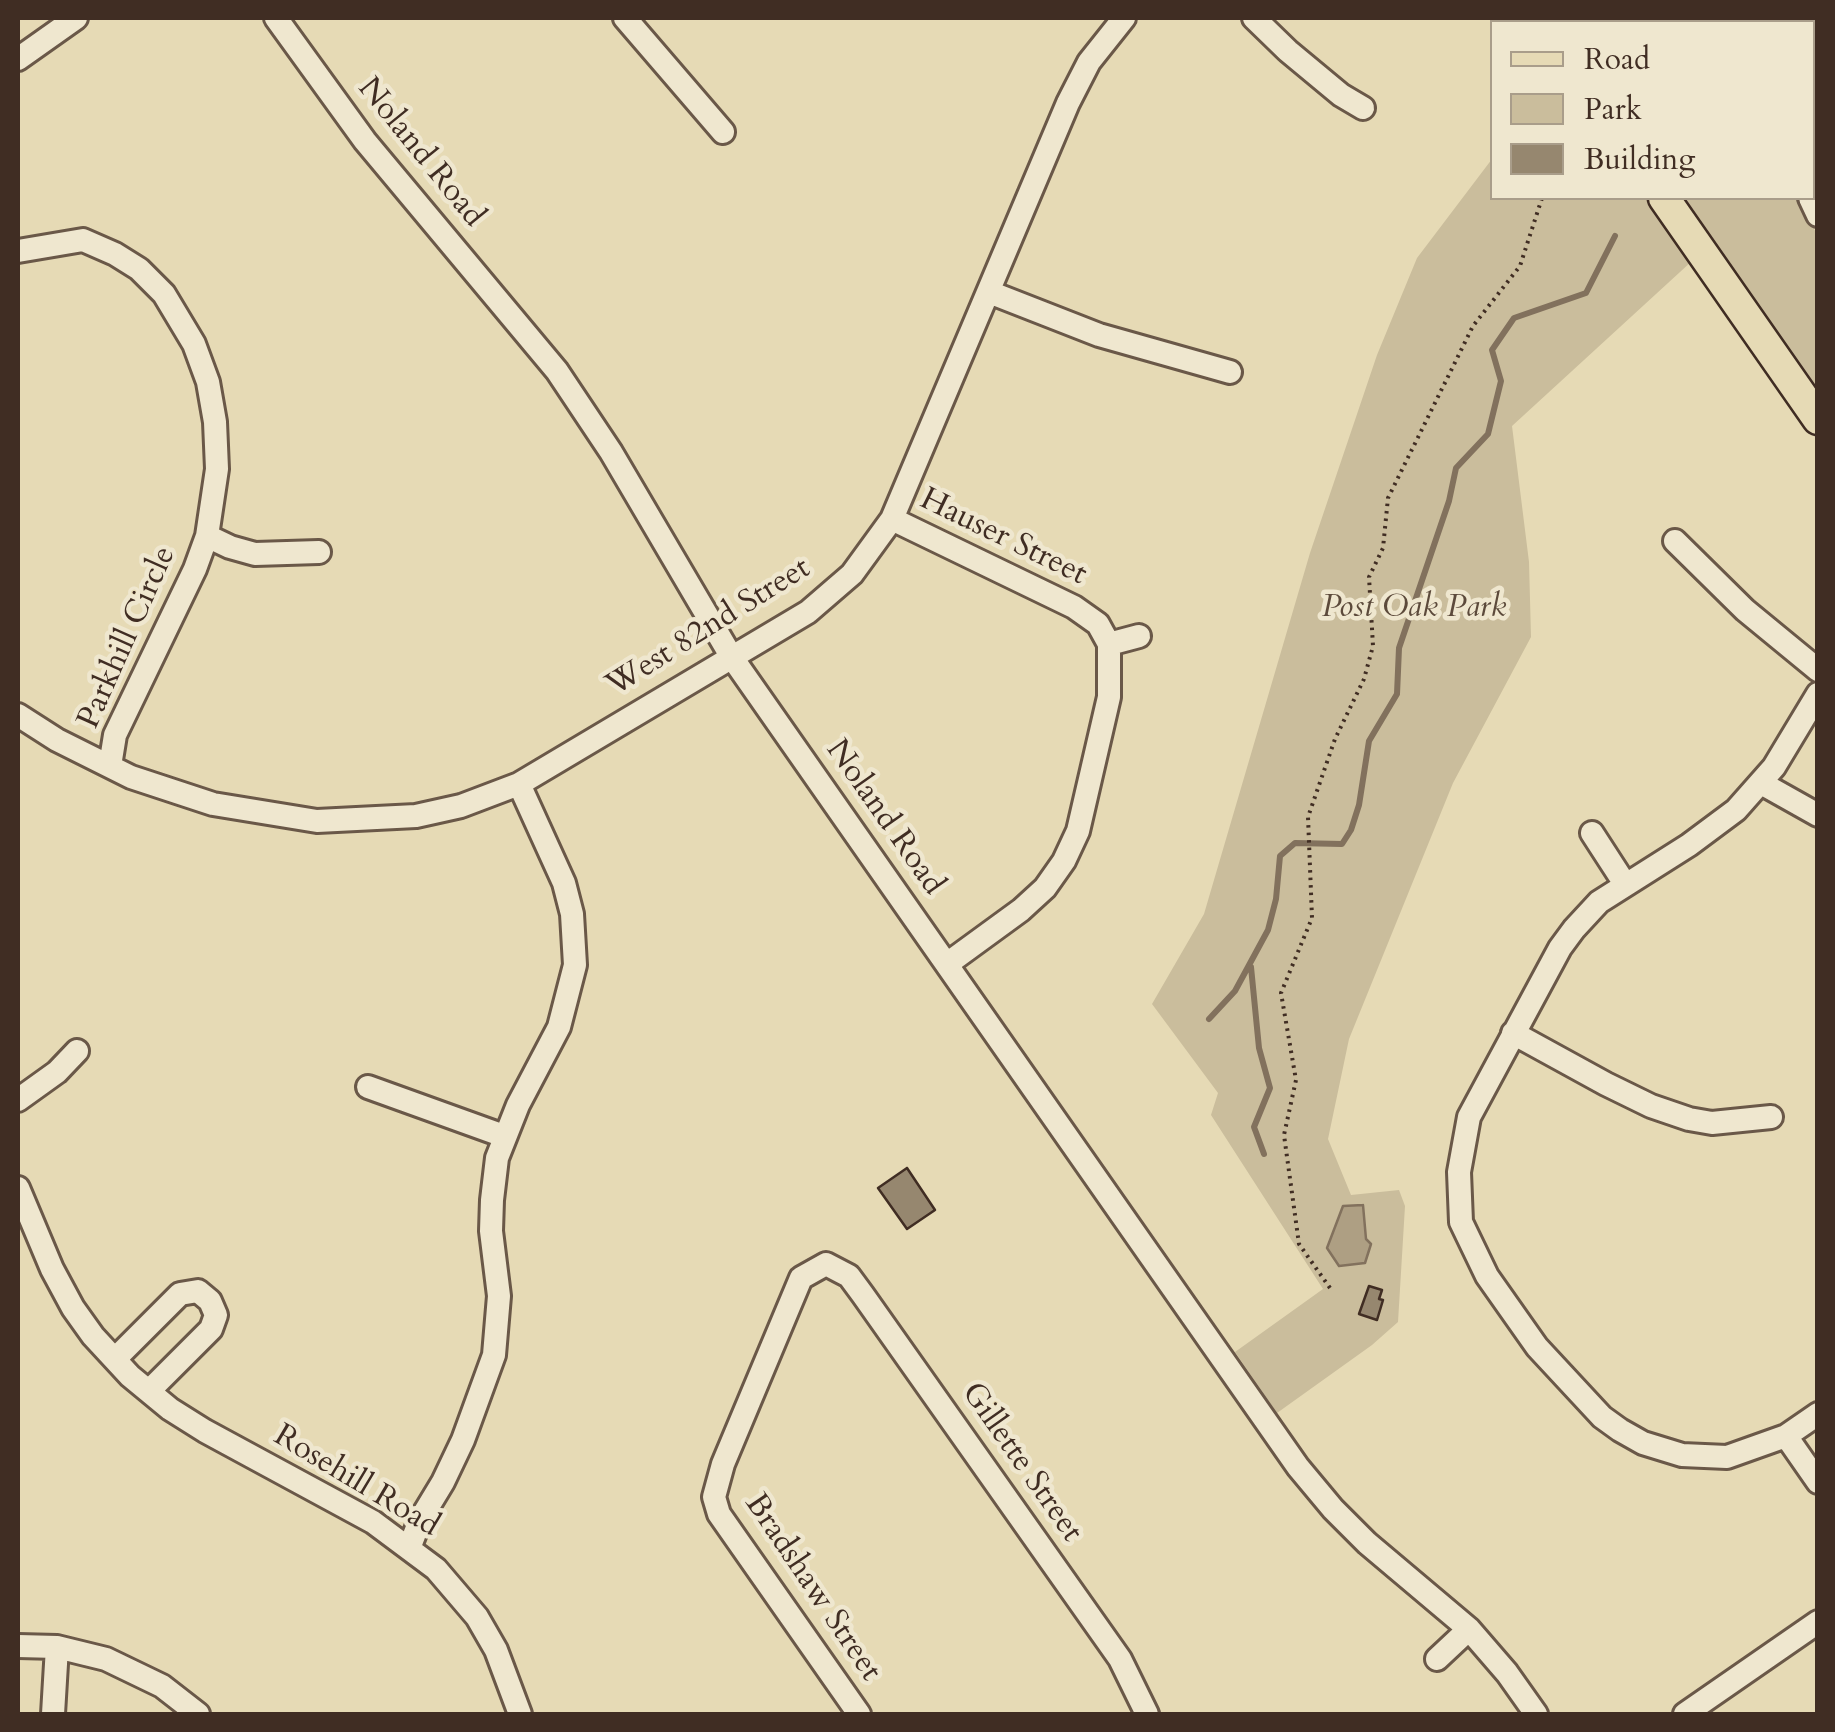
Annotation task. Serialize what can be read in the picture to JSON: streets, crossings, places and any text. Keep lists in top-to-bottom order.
{
  "streets": {
    "street": [
      "Noland Road",
      "Hauser Street",
      "West 82nd Street",
      "Parkhill Circle",
      "Gillette Street",
      "Rosehill Road",
      "Bradshaw Street"
    ]
  },
  "crossings": [
    ["Noland Road", "West 82nd Street"],
    ["Hauser Street", "West 82nd Street"],
    ["West 82nd Street", "Parkhill Circle"],
    ["Gillette Street", "Bradshaw Street"]
  ],
  "parks": ["Post Oak Park"],
  "legend": ["Road", "Park", "Building"]
}
